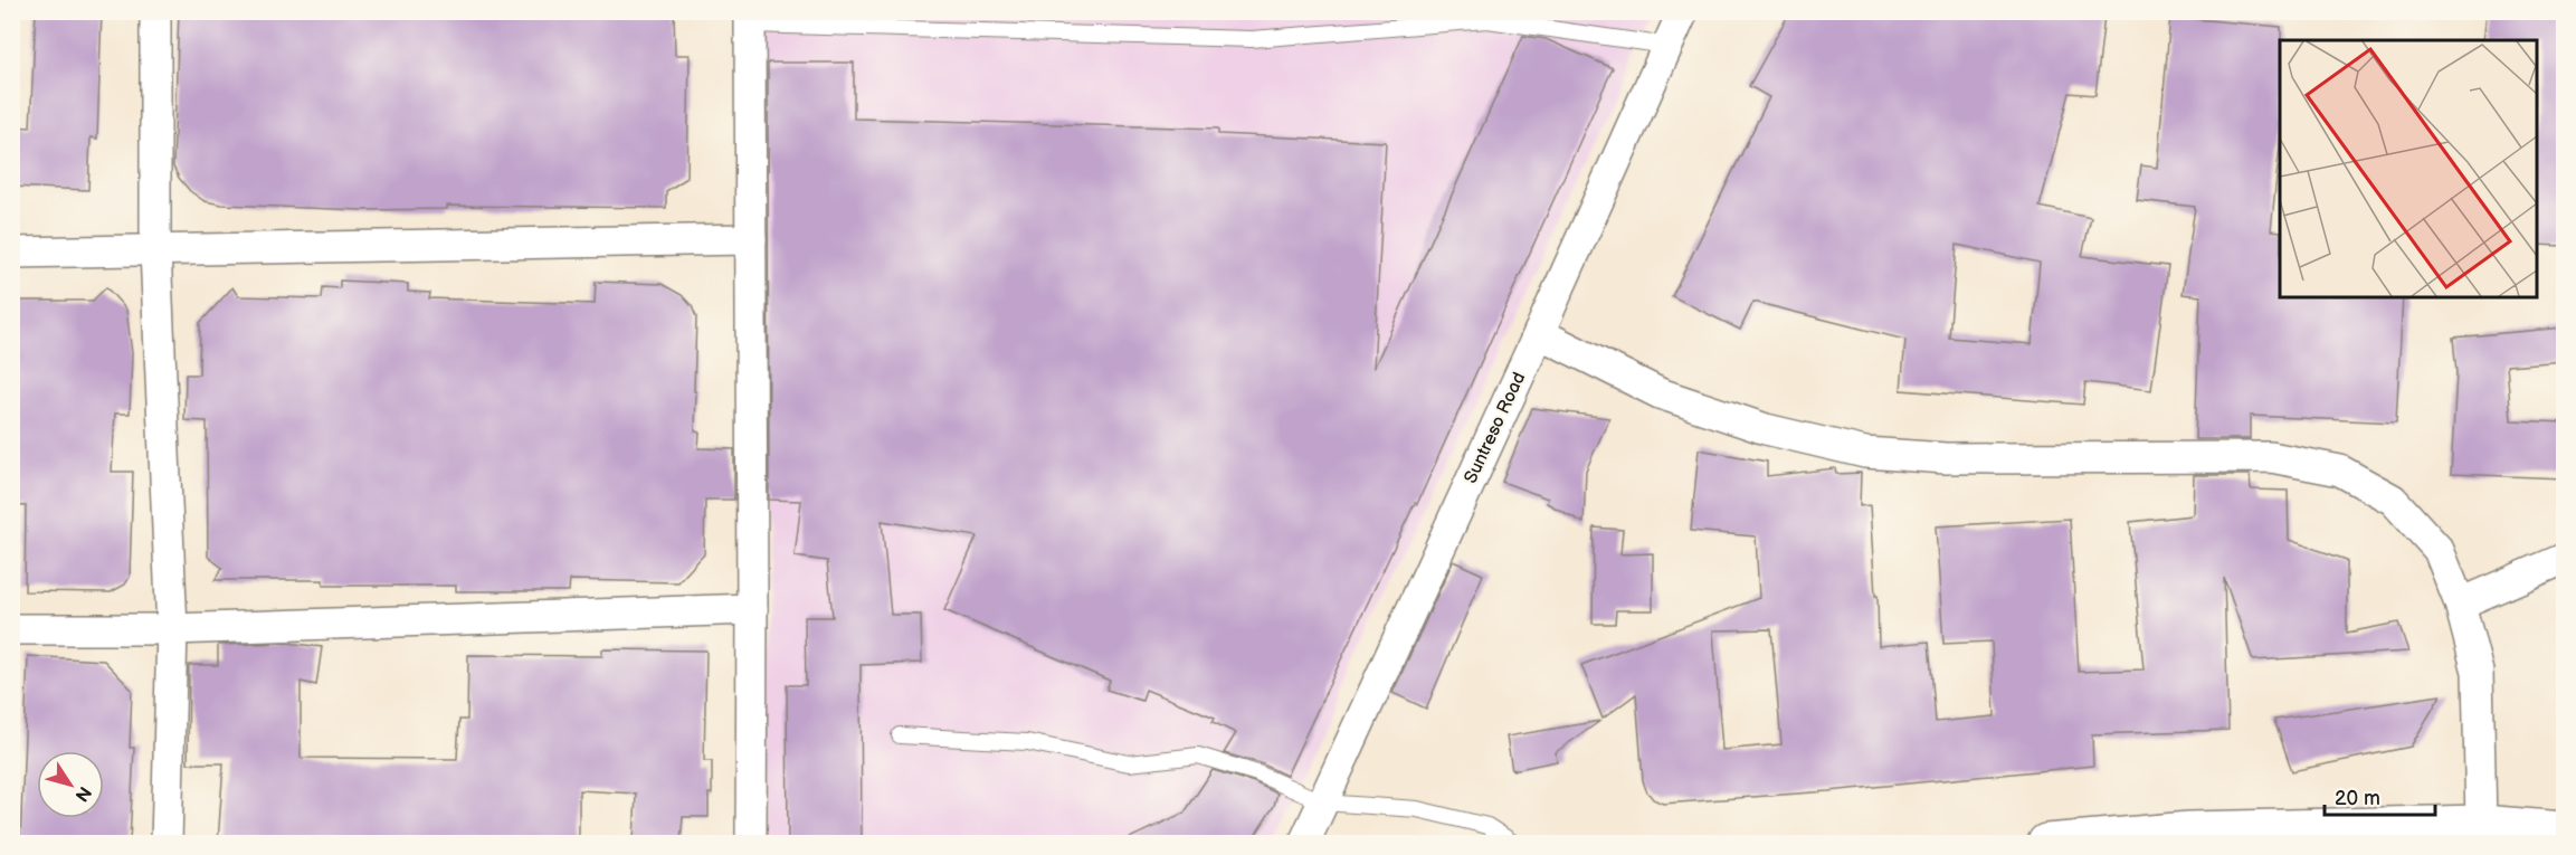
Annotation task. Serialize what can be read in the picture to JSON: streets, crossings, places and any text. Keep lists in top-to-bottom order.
{
  "streets": {
    "street": ["Suntreso Road"]
  },
  "scale_bar": "20 m",
  "north": "bottom right"
}
